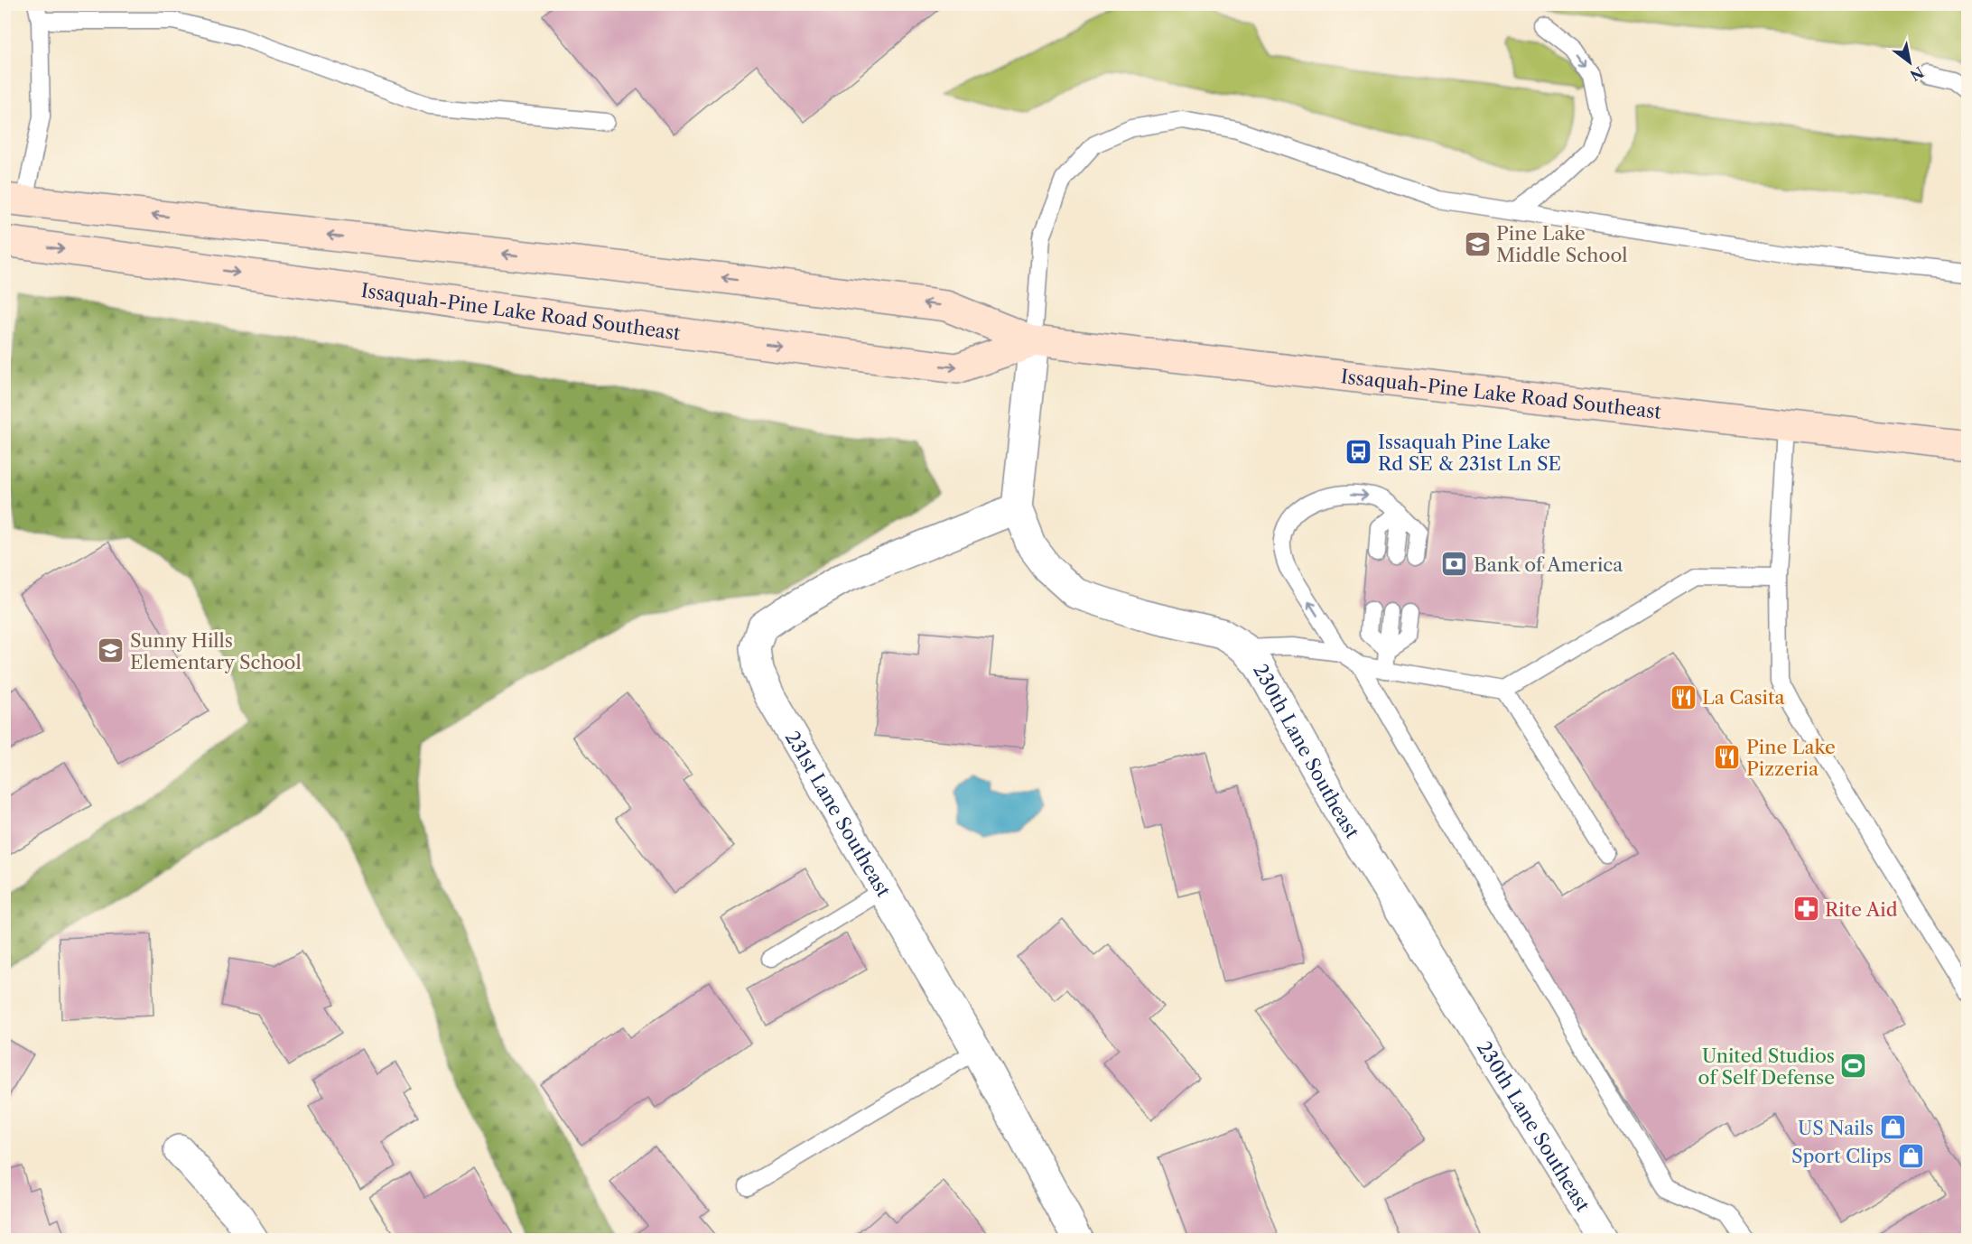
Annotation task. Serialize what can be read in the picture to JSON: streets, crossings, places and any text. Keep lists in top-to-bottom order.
{
  "streets": {
    "main road": ["Issaquah-Pine Lake Road Southeast"],
    "street": ["230th Lane Southeast", "231st Lane Southeast"]
  },
  "crossings": [
    ["Issaquah-Pine Lake Road Southeast", "230th Lane Southeast"],
    ["230th Lane Southeast", "231st Lane Southeast"]
  ],
  "places": {
    "school or university": ["Pine Lake Middle School", "Sunny Hills Elementary School"],
    "bus stop": ["Issaquah Pine Lake Rd SE & 231st Ln SE"],
    "bank": ["Bank of America"],
    "restaurant": ["La Casita", "Pine Lake Pizzeria"],
    "pharmacy": ["Rite Aid"],
    "sports": ["United Studios of Self Defense"],
    "shop": ["US Nails", "Sport Clips"]
  },
  "north": "bottom right"
}
